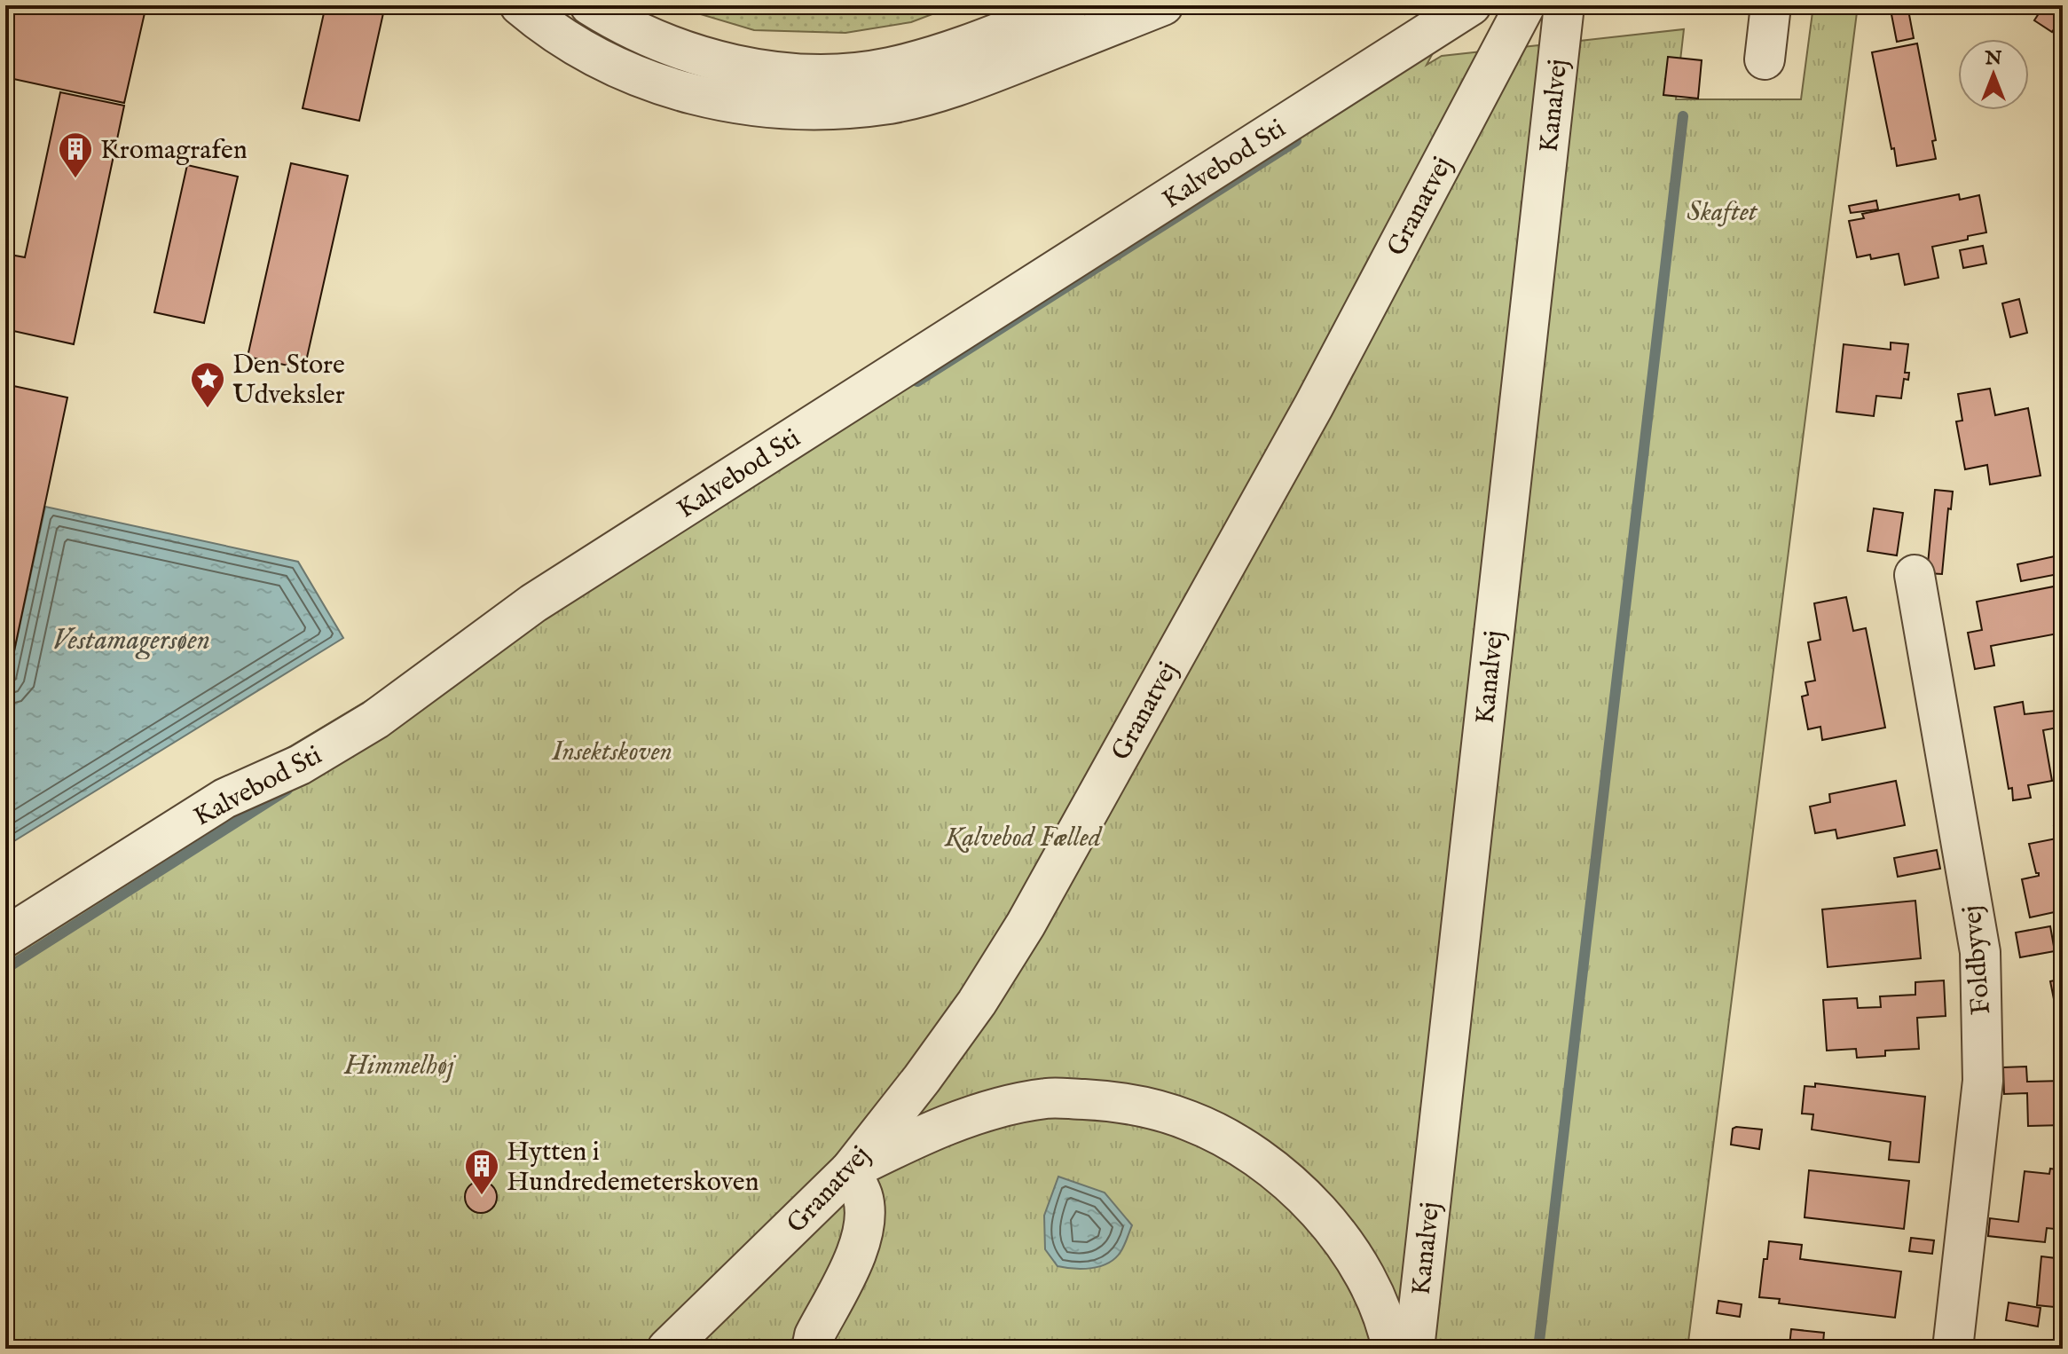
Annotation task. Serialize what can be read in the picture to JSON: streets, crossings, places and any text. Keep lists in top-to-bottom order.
{
  "streets": {
    "street": [
      "Kanalvej",
      "Kalvebod Sti",
      "Granatvej",
      "Foldbyvej"
    ]
  },
  "water": ["Vestamagersøen"],
  "parks": [
    "Skaftet",
    "Insektskoven",
    "Kalvebod Fælled",
    "Himmelhøj"
  ],
  "places": {
    "building": ["Kromagrafen", "Hytten i Hundredemeterskoven"],
    "place": ["Den Store Udveksler"]
  },
  "north": "top"
}
